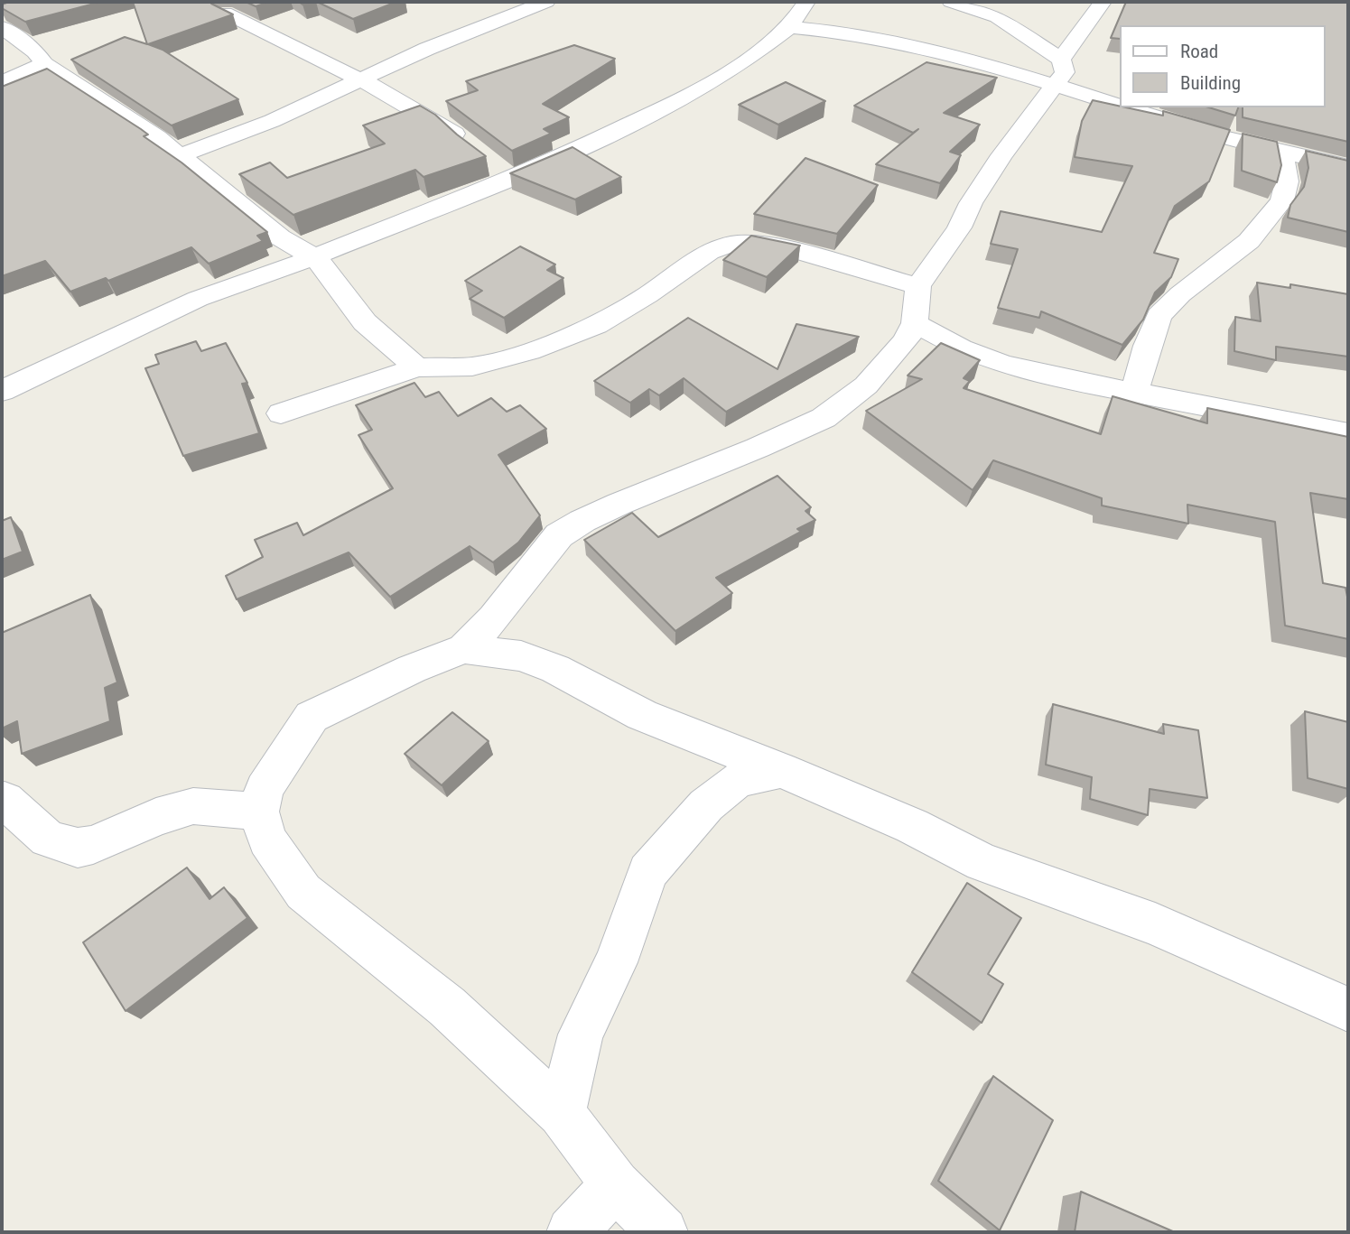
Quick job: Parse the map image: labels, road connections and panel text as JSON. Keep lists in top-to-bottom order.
{
  "legend": ["Road", "Building"]
}
